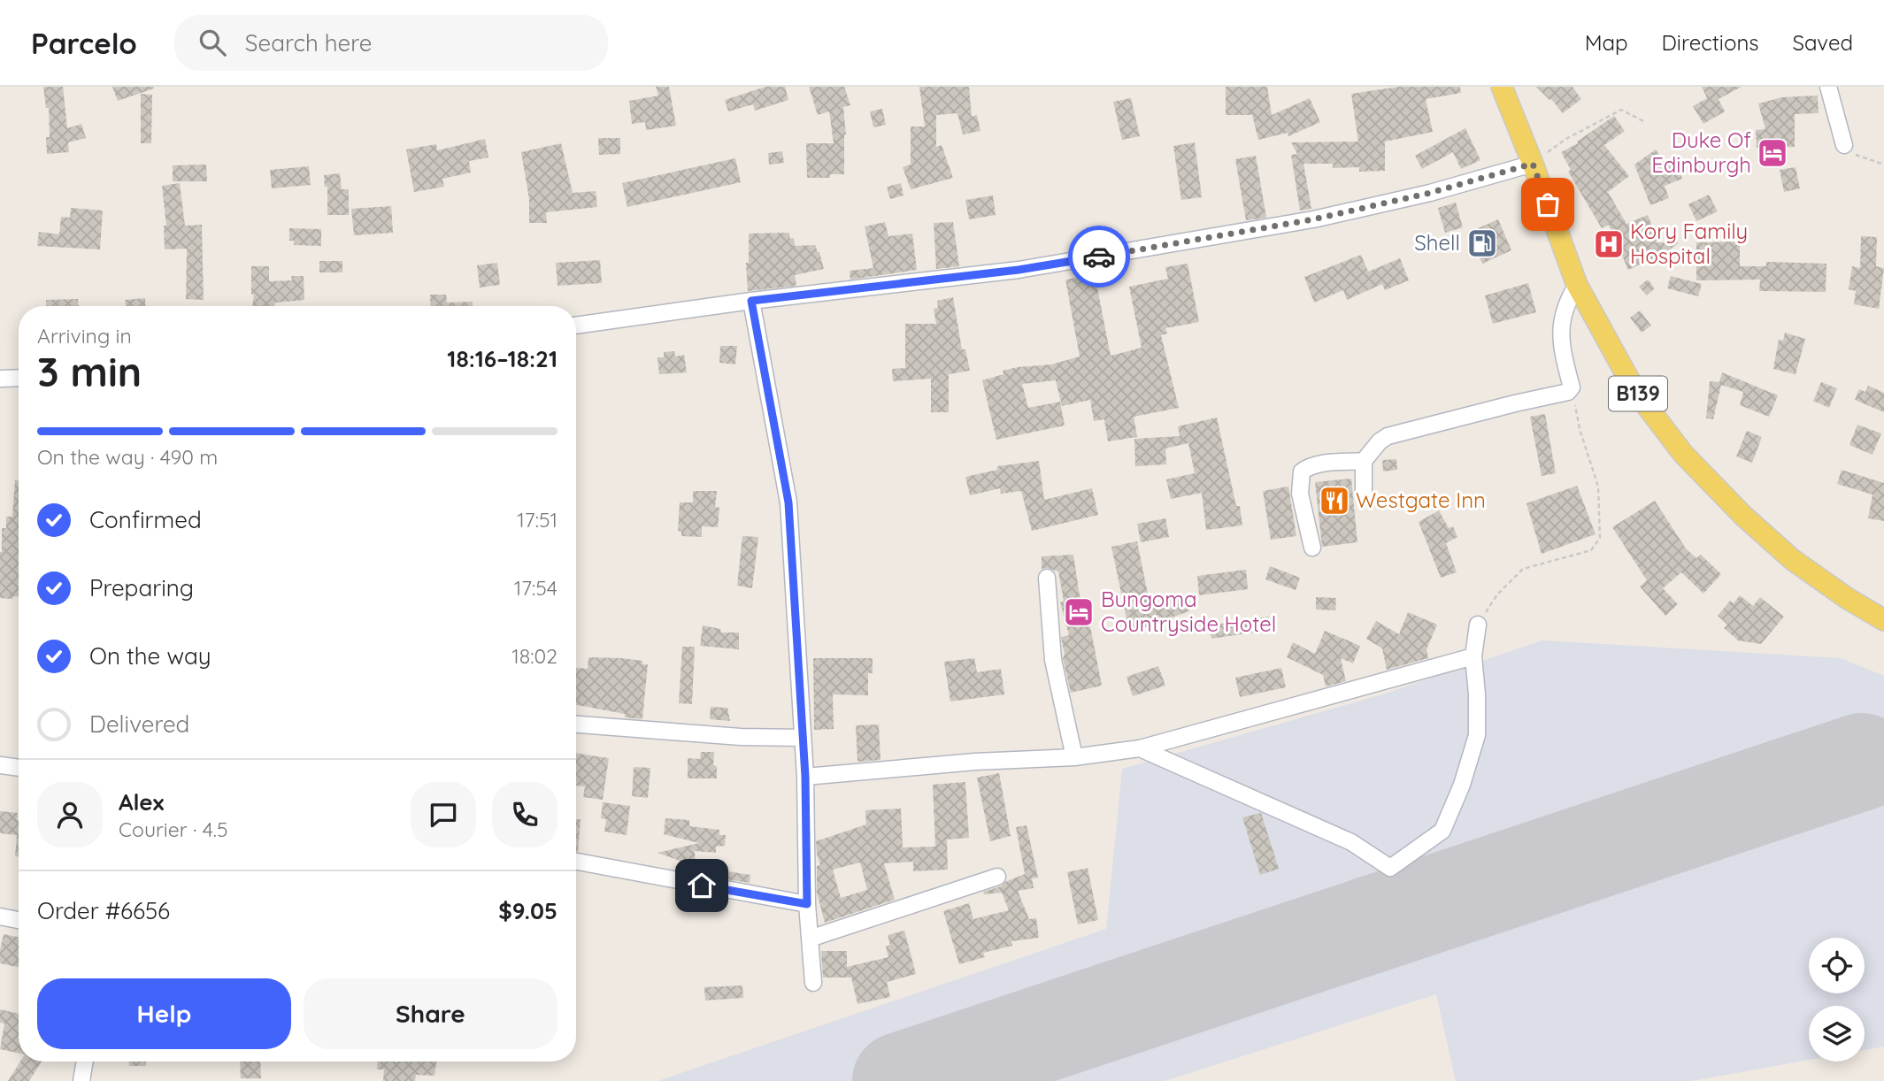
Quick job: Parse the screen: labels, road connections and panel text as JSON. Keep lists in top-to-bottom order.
{
  "streets": {
    "main road": ["B139"]
  },
  "places": {
    "hotel": ["Duke Of Edinburgh", "Bungoma Countryside Hotel"],
    "fuel station": ["Shell"],
    "hospital": ["Kory Family Hospital"],
    "restaurant": ["Westgate Inn"]
  },
  "page": {
    "header": "Parcelo",
    "search": "Search here",
    "nav": ["Map", "Directions", "Saved"],
    "heading": ["3 min", "Arriving in", "18:16–18:21"],
    "panel": [
      "Alex",
      "Courier · 4.5",
      "Order #6656",
      "$9.05"
    ],
    "bar": "On the way · 490 m",
    "list": [
      ["Confirmed", "17:51"],
      ["Preparing", "17:54"],
      ["On the way", "18:02"],
      "Delivered"
    ],
    "buttons": ["Help", "Share"]
  }
}
